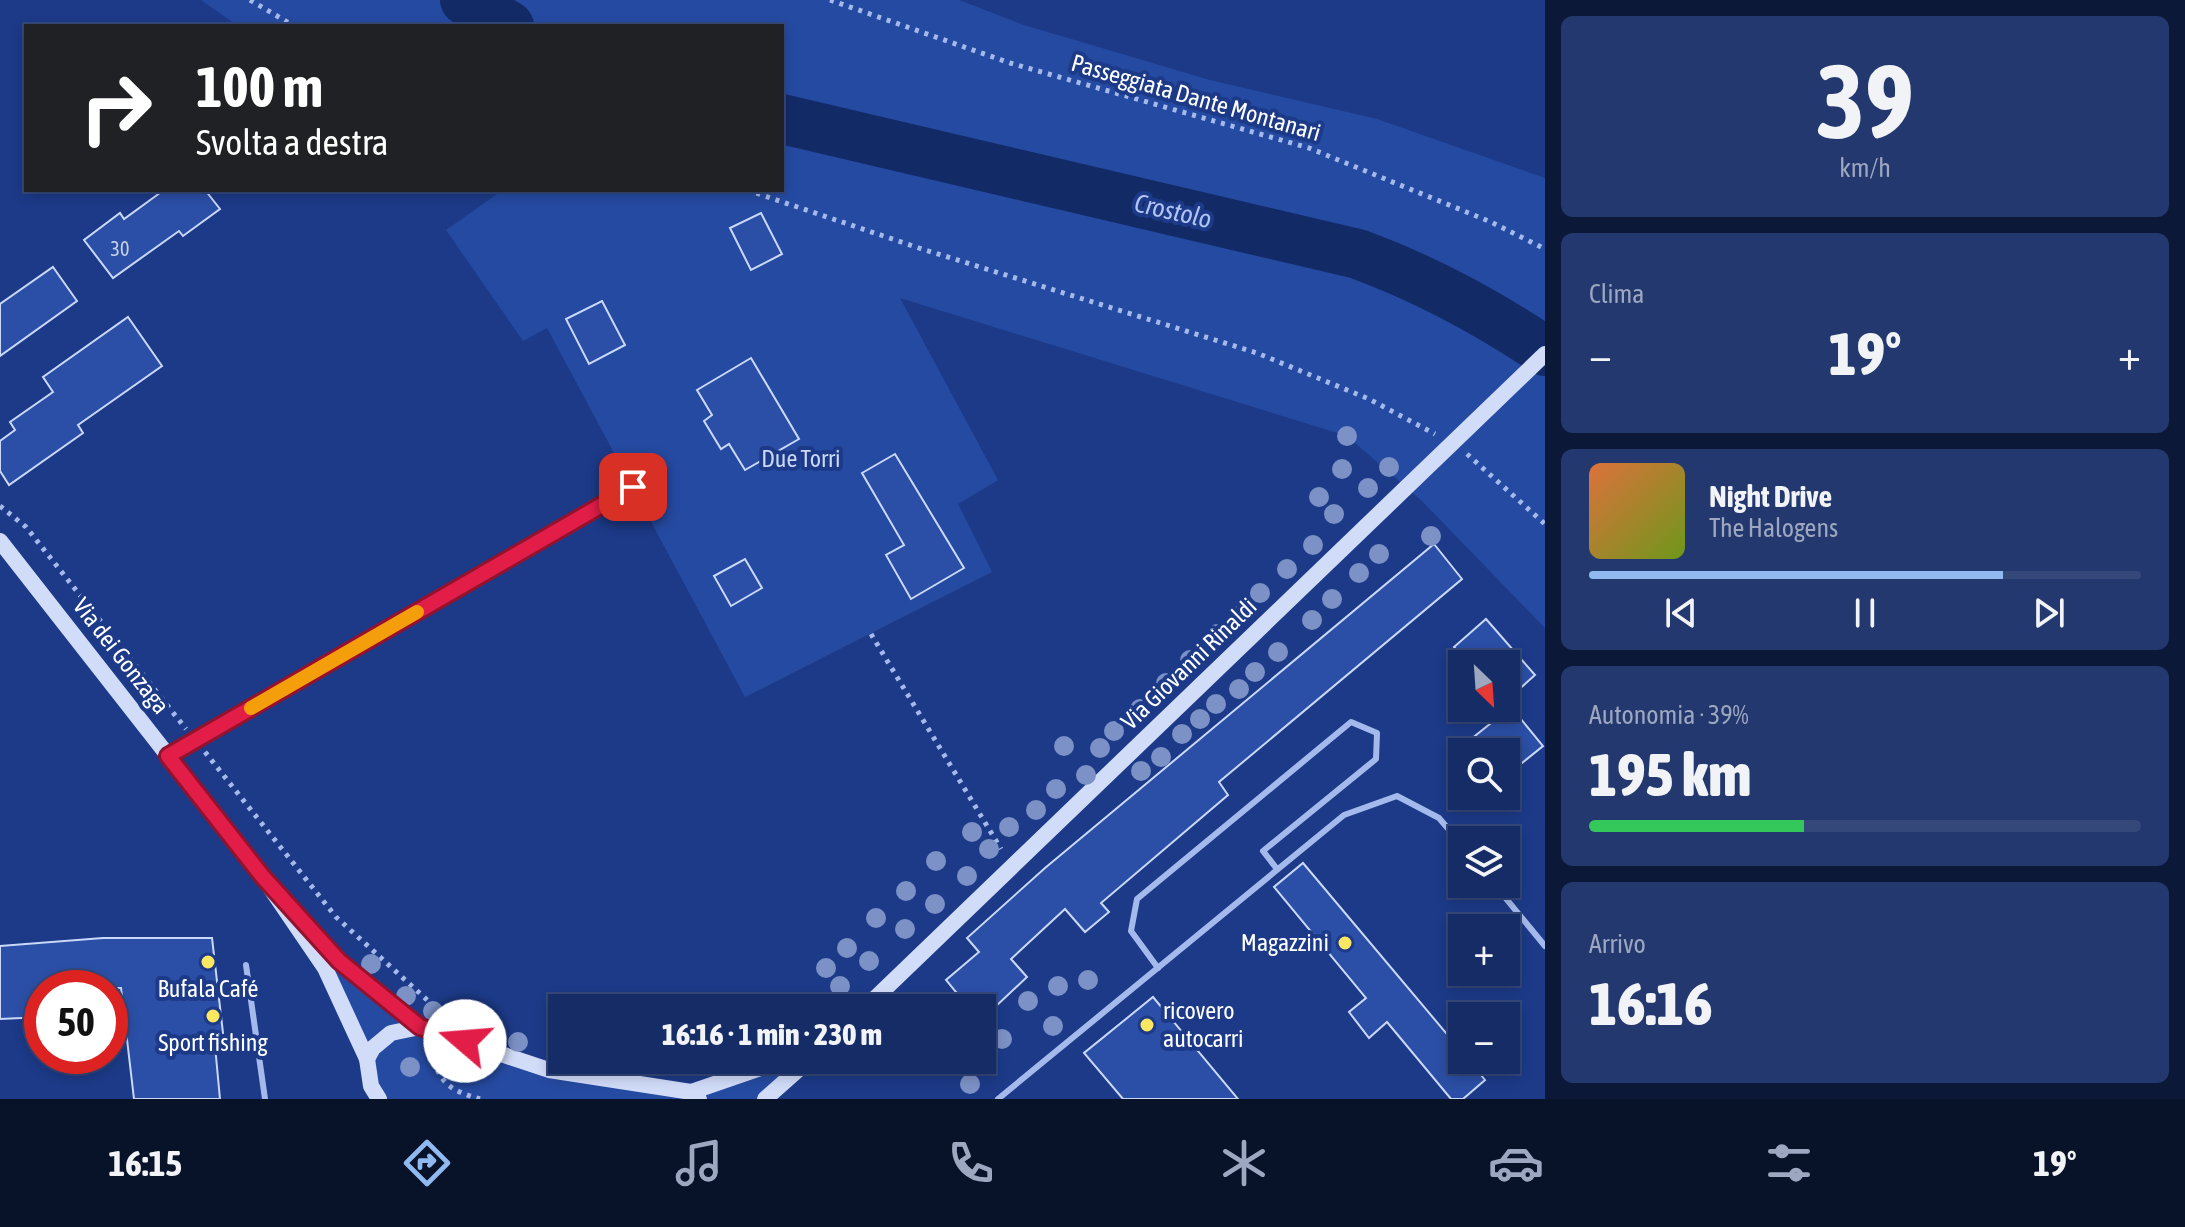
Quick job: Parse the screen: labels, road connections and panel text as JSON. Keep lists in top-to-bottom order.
{
  "streets": {
    "main road": ["Via dei Gonzaga", "Via Giovanni Rinaldi"],
    "path": ["Passeggiata Dante Montanari"]
  },
  "water": ["Crostolo"],
  "parks": ["Due Torri"],
  "places": [
    "Magazzini",
    "Bufala Café",
    "Sport fishing",
    "ricovero autocarri"
  ],
  "house_numbers": ["30"],
  "north": "bottom right",
  "page": {
    "tile": [
      ["39", "km/h"],
      "Clima",
      ["Autonomia · 39%", "195 km"],
      ["Arrivo", "16:16"]
    ],
    "turn": ["100 m", "Svolta a destra"],
    "heat": ["−", "19°", "+"],
    "song": ["Night Drive", "The Halogens"],
    "map_buttons": ["+", "−"],
    "limit": "50",
    "trip": "16:16 · 1 min · 230 m",
    "tabs": ["16:15", "19°"]
  }
}
